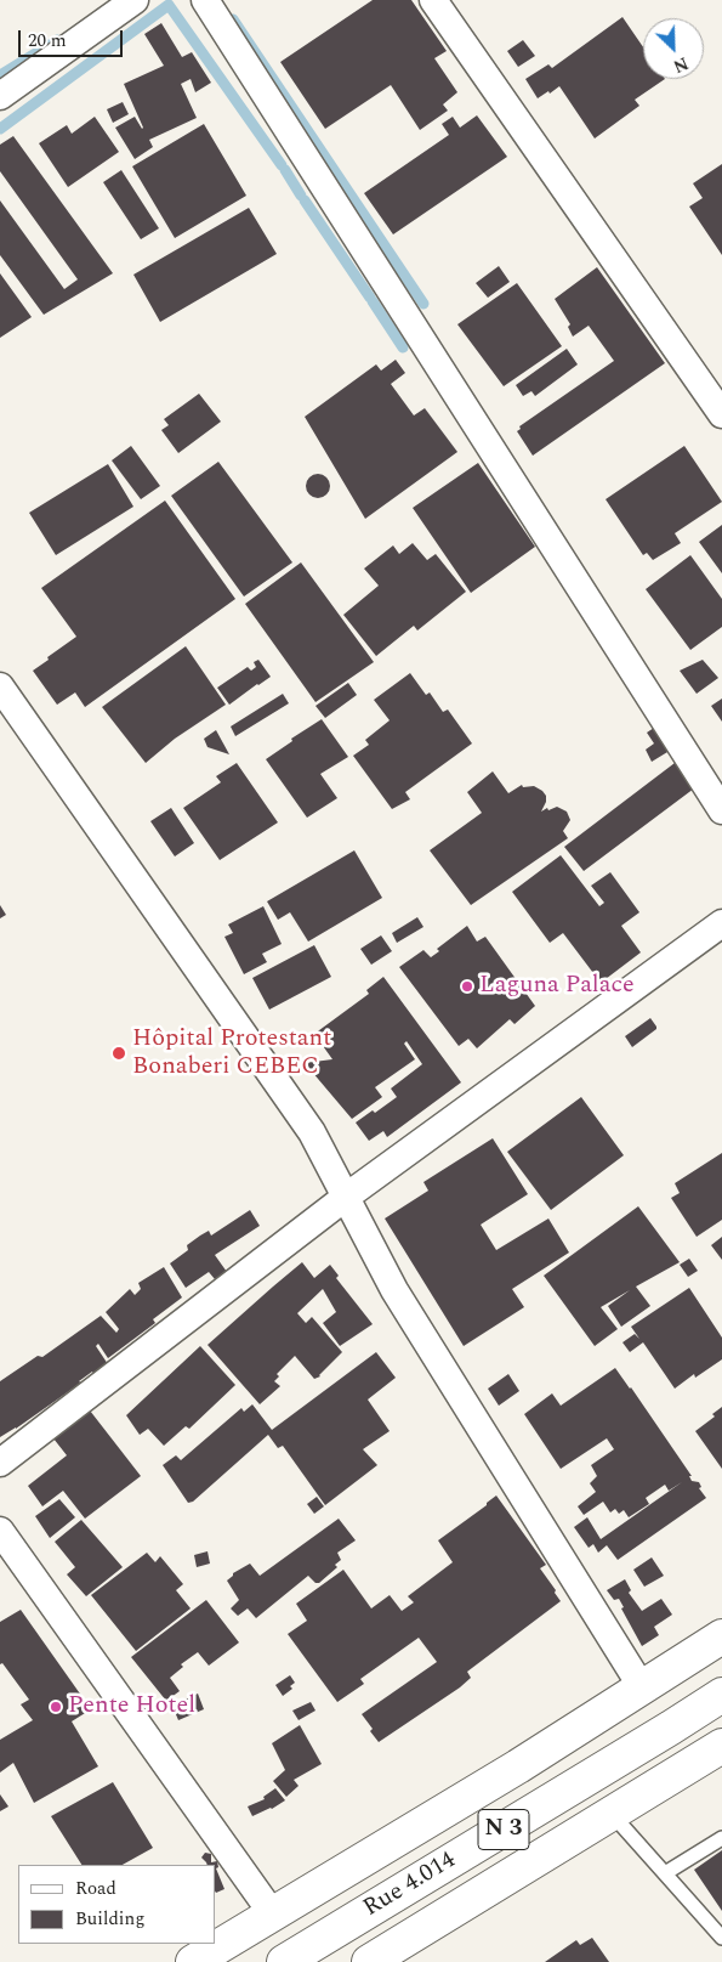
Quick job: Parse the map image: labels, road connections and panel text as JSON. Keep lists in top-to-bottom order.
{
  "streets": {
    "main road": ["N 3", "Rue 4.014"]
  },
  "places": ["Laguna Palace", "Hôpital Protestant Bonaberi CEBEC", "Pente Hotel"],
  "legend": ["Road", "Building"],
  "scale_bar": "20 m",
  "north": "bottom right"
}
